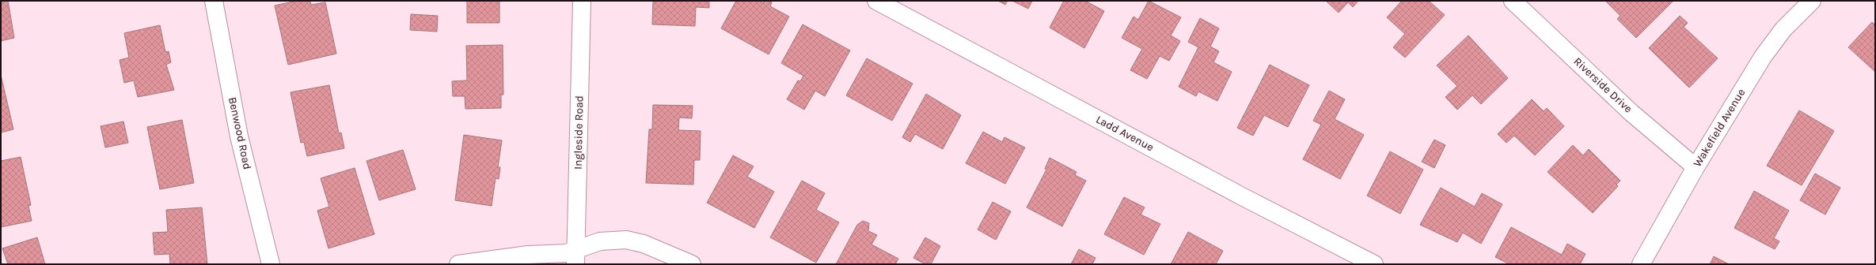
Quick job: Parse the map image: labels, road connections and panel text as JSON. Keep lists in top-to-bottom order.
{
  "streets": {
    "street": [
      "Riverside Drive",
      "Wakefield Avenue",
      "Ingleside Road",
      "Benwood Road",
      "Ladd Avenue"
    ]
  },
  "crossings": [
    ["Riverside Drive", "Wakefield Avenue"]
  ]
}
